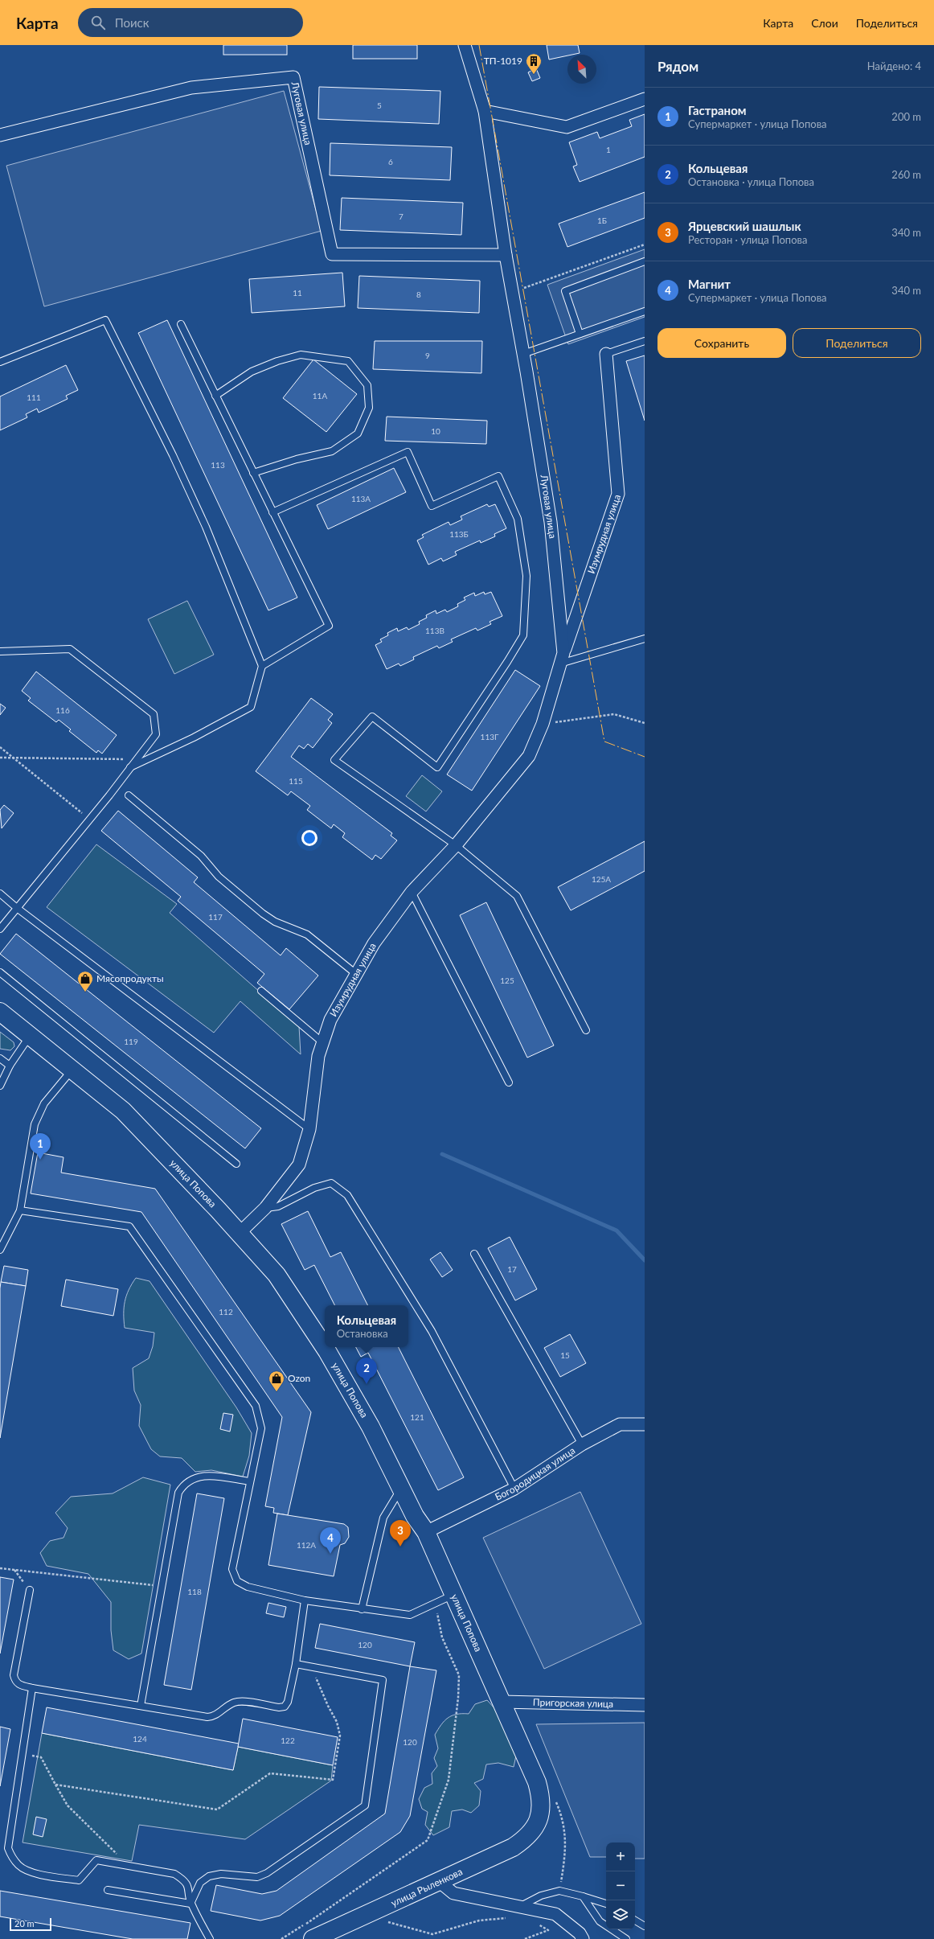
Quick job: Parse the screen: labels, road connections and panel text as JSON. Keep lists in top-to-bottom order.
{
  "streets": {
    "street": [
      "Луговая улица",
      "Изумрудная улица",
      "улица Попова",
      "Богородицкая улица",
      "Пригорская улица",
      "улица Рыленкова"
    ]
  },
  "crossings": [
    ["Луговая улица", "Изумрудная улица"],
    ["Изумрудная улица", "улица Попова"],
    ["улица Попова", "Богородицкая улица"],
    ["улица Попова", "Пригорская улица"],
    ["улица Попова", "улица Рыленкова"]
  ],
  "places": {
    "building": ["ТП-1019"],
    "shop": ["Мясопродукты", "Ozon"]
  },
  "house_numbers": [
    "5",
    "1",
    "6",
    "7",
    "1Б",
    "11",
    "8",
    "9",
    "11А",
    "111",
    "10",
    "113",
    "113А",
    "113Б",
    "113В",
    "116",
    "113Г",
    "115",
    "125А",
    "117",
    "125",
    "119",
    "17",
    "112",
    "15",
    "121",
    "112А",
    "118",
    "120",
    "124",
    "122",
    "120"
  ],
  "scale_bar": "20 m",
  "north": "top left",
  "page": {
    "header": "Карта",
    "search": "Поиск",
    "nav": ["Карта", "Слои", "Поделиться"],
    "heading": ["Рядом", "Найдено: 4"],
    "list": [
      {
        "mark": "1",
        "name": "Гастраном",
        "note": "Супермаркет · улица Попова",
        "value": "200 m"
      },
      {
        "mark": "2",
        "name": "Кольцевая",
        "note": "Остановка · улица Попова",
        "value": "260 m"
      },
      {
        "mark": "3",
        "name": "Ярцевский шашлык",
        "note": "Ресторан · улица Попова",
        "value": "340 m"
      },
      {
        "mark": "4",
        "name": "Магнит",
        "note": "Супермаркет · улица Попова",
        "value": "340 m"
      }
    ],
    "buttons": ["Сохранить", "Поделиться"],
    "pins": [
      "1",
      "2",
      "3",
      "4"
    ],
    "popup": ["Кольцевая", "Остановка"],
    "map_buttons": ["+", "−"],
    "scale": "20 m"
  }
}
